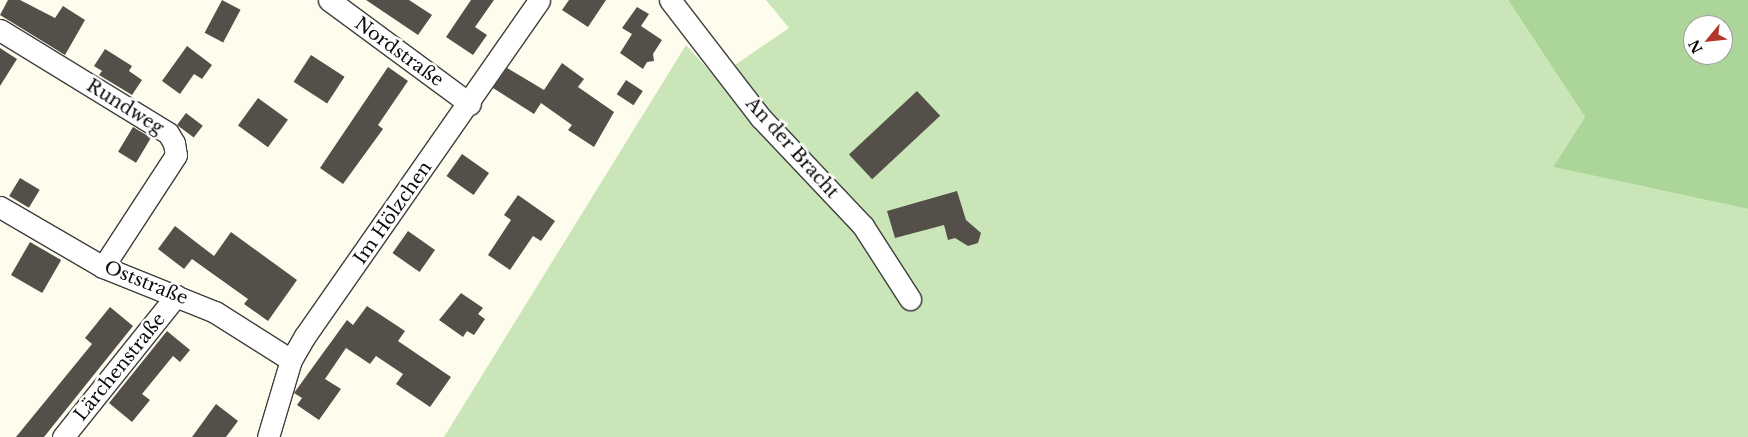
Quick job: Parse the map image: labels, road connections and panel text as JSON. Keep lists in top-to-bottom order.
{
  "streets": {
    "street": [
      "Nordstraße",
      "Rundweg",
      "An der Bracht",
      "Im Hölzchen",
      "Oststraße",
      "Lärchenstraße"
    ]
  },
  "crossings": [
    ["Nordstraße", "Im Hölzchen"],
    ["Rundweg", "Oststraße"],
    ["Im Hölzchen", "Oststraße"],
    ["Oststraße", "Lärchenstraße"]
  ],
  "north": "bottom left"
}
